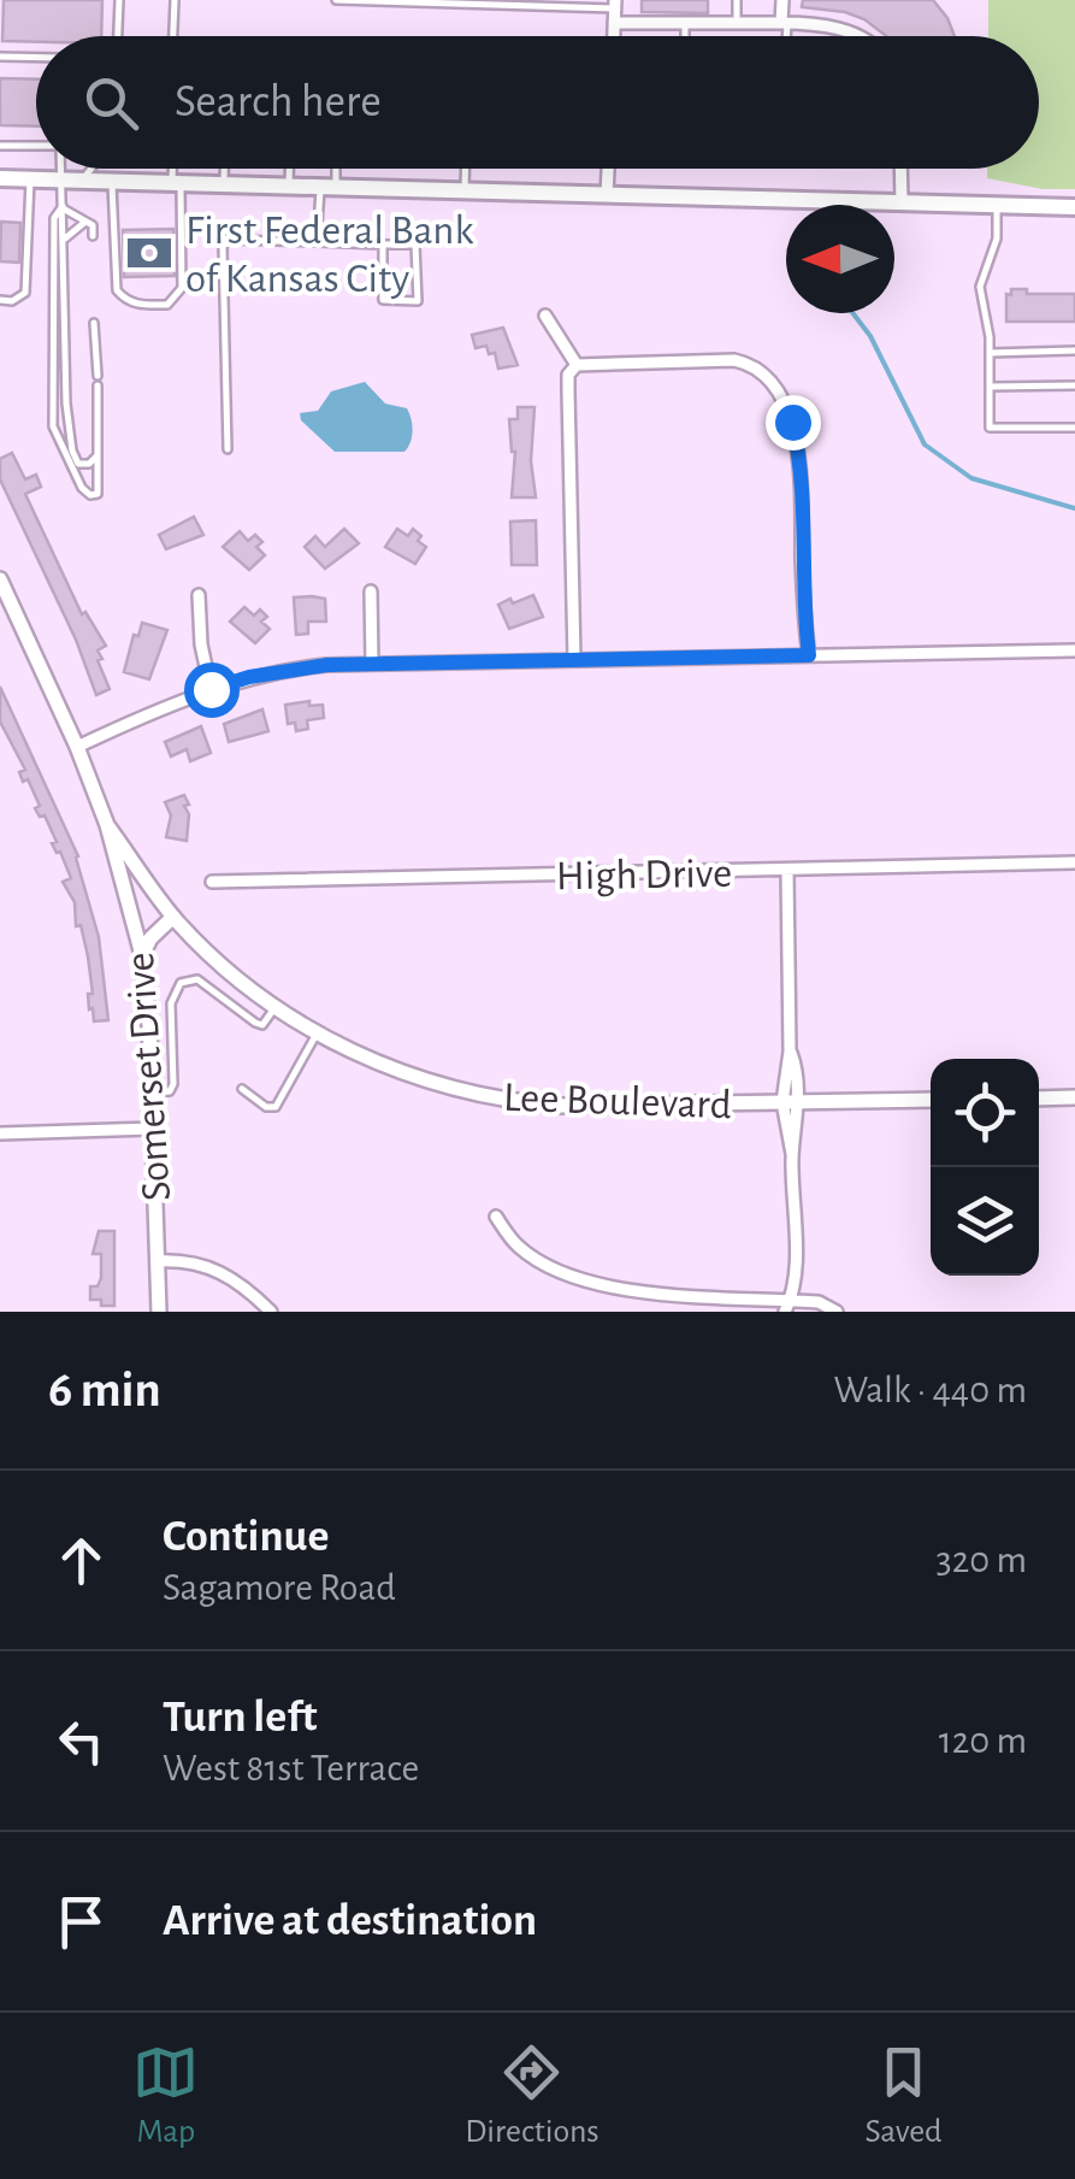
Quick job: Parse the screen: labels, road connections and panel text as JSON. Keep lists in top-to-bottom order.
{
  "streets": {
    "street": ["High Drive", "Somerset Drive", "Lee Boulevard"]
  },
  "crossings": [
    ["Somerset Drive", "Lee Boulevard"]
  ],
  "places": {
    "bank": ["First Federal Bank of Kansas City"]
  },
  "north": "left",
  "page": {
    "search": "Search here",
    "heading": ["6 min", "Walk · 440 m"],
    "list": [
      ["Continue", "Sagamore Road", "320 m"],
      ["Turn left", "West 81st Terrace", "120 m"],
      "Arrive at destination"
    ],
    "nav": ["Map", "Directions", "Saved"]
  }
}
